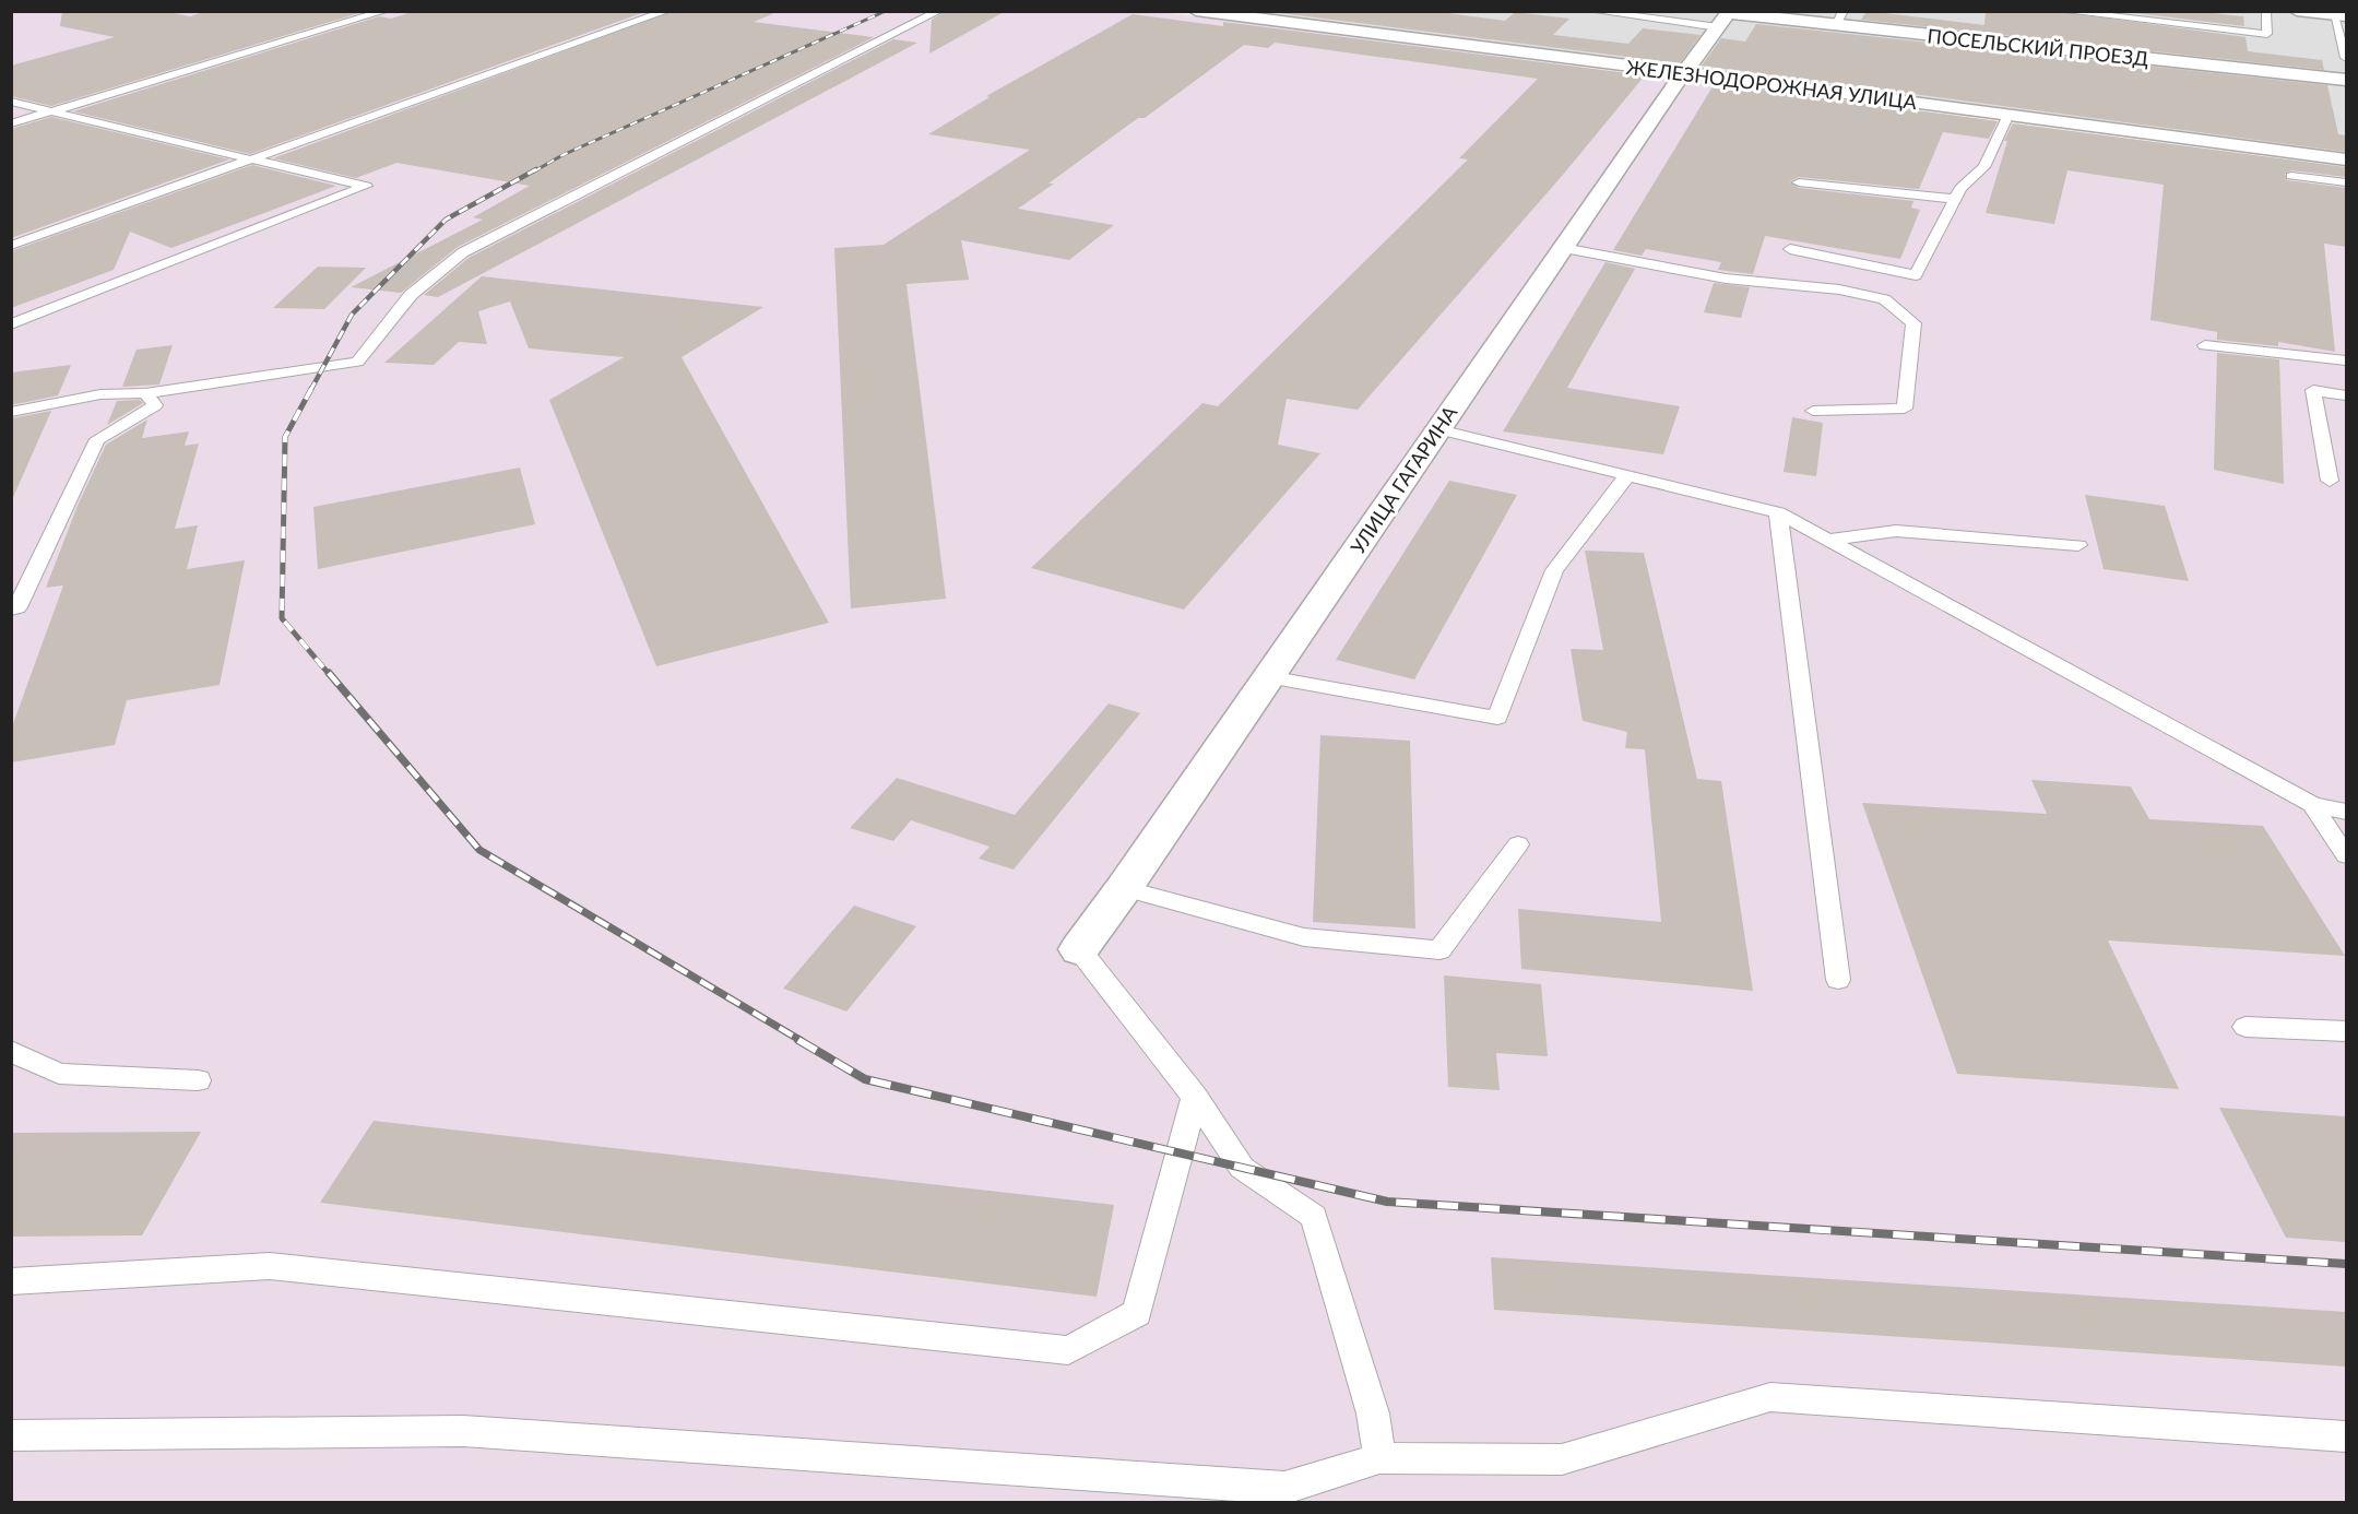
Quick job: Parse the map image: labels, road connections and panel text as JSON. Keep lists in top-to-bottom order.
{
  "streets": {
    "street": ["ПОСЕЛЬСКИЙ ПРОЕЗД", "ЖЕЛЕЗНОДОРОЖНАЯ УЛИЦА", "УЛИЦА ГАГАРИНА"]
  },
  "crossings": [
    ["ПОСЕЛЬСКИЙ ПРОЕЗД", "УЛИЦА ГАГАРИНА"],
    ["ЖЕЛЕЗНОДОРОЖНАЯ УЛИЦА", "УЛИЦА ГАГАРИНА"]
  ]
}
